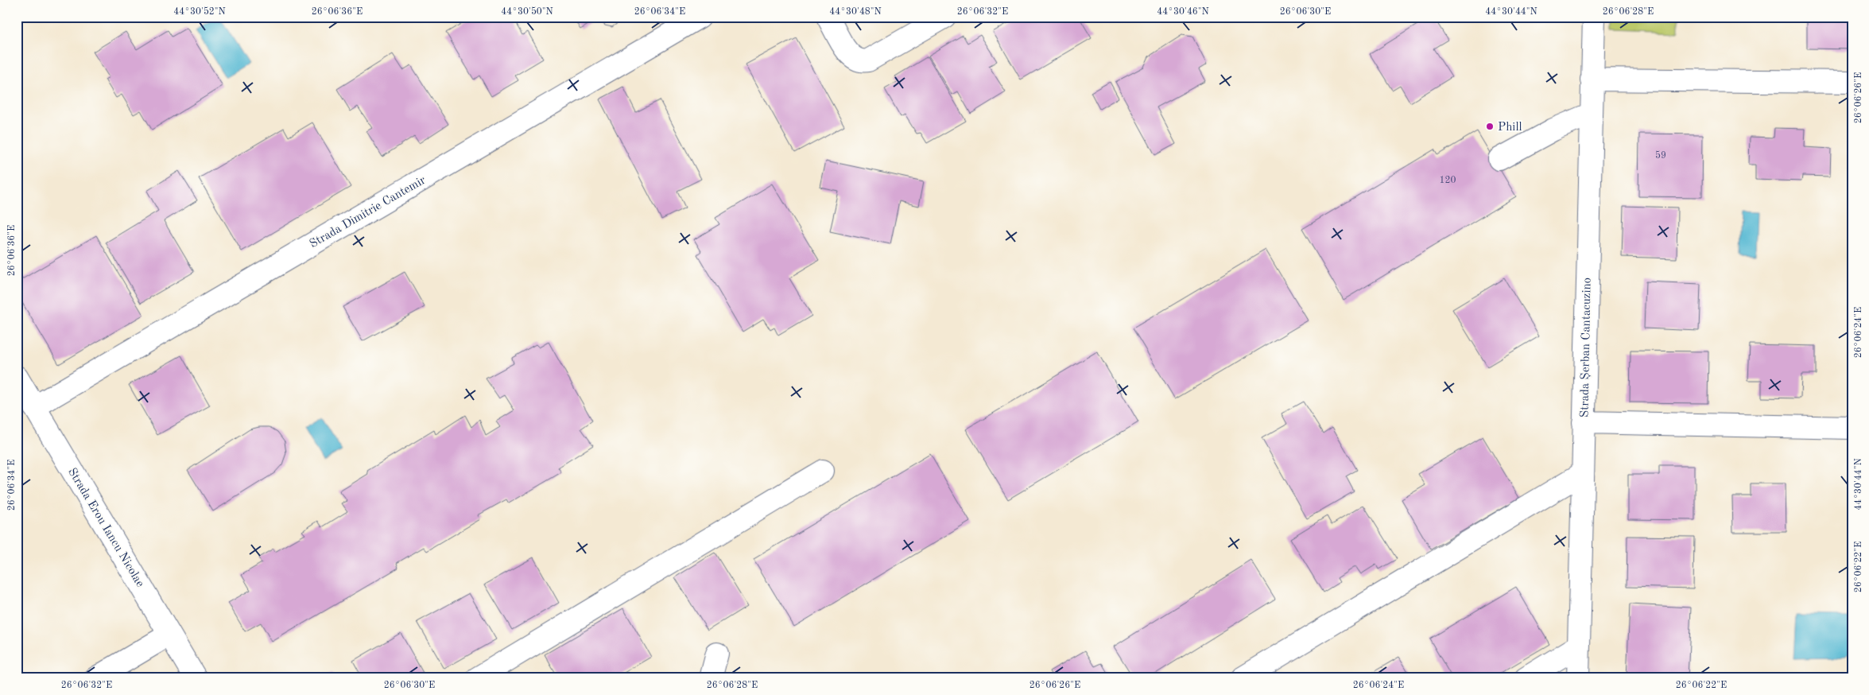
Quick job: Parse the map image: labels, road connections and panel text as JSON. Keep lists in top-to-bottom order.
{
  "streets": {
    "street": ["Strada Dimitrie Cantemir", "Strada Șerban Cantacuzino", "Strada Erou Iancu Nicolae"]
  },
  "crossings": [
    ["Strada Dimitrie Cantemir", "Strada Erou Iancu Nicolae"]
  ],
  "places": ["Phill"],
  "house_numbers": ["59", "120"],
  "coordinates": [
    "44°30'52\"N",
    "26°06'36\"E",
    "44°30'50\"N",
    "26°06'34\"E",
    "44°30'48\"N",
    "26°06'32\"E",
    "44°30'46\"N",
    "26°06'30\"E",
    "44°30'44\"N",
    "26°06'28\"E",
    "26°06'26\"E",
    "26°06'24\"E",
    "26°06'22\"E"
  ]
}
